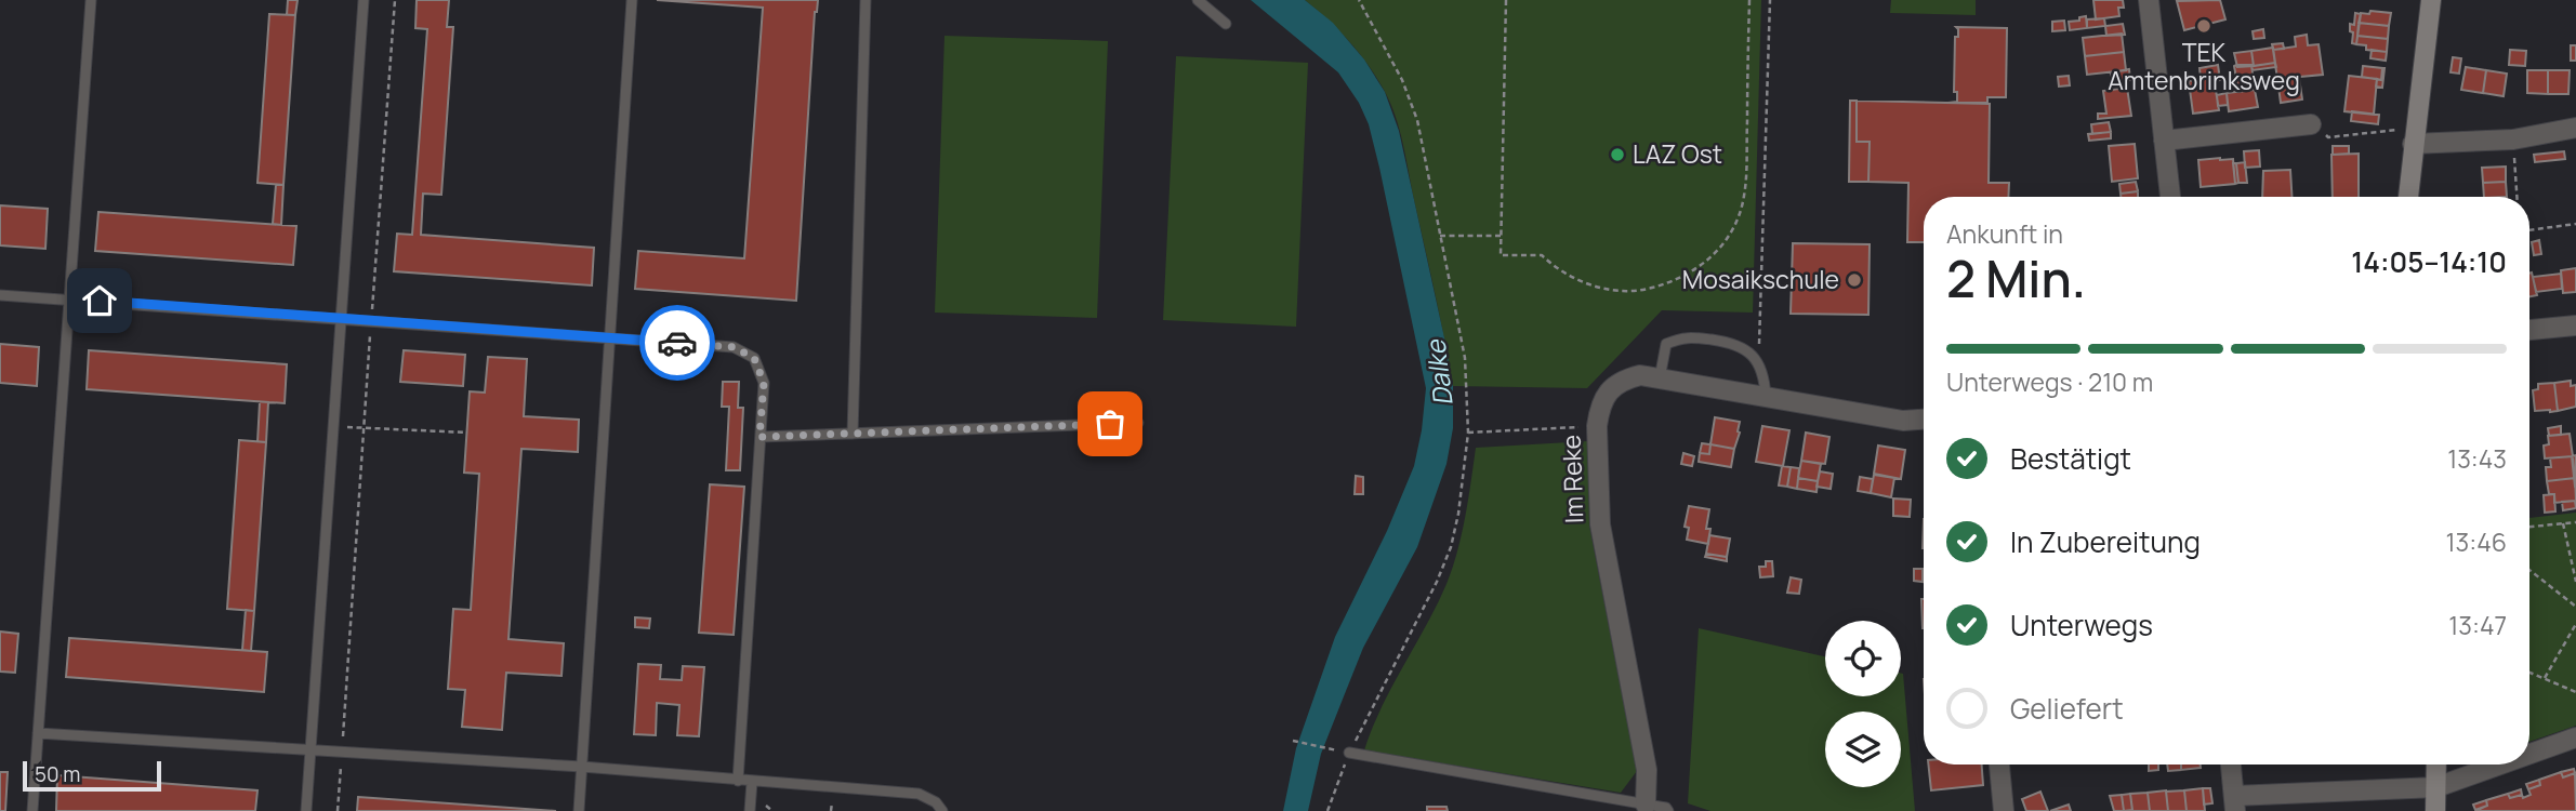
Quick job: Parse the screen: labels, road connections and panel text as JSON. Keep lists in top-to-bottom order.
{
  "streets": {
    "street": ["Im Reke"]
  },
  "water": ["Dalke"],
  "places": ["TEK Amtenbrinksweg", "LAZ Ost", "Mosaikschule"],
  "scale_bar": "50 m",
  "page": {
    "heading": ["2 Min.", "Ankunft in", "14:05–14:10"],
    "bar": "Unterwegs · 210 m",
    "list": [
      ["Bestätigt", "13:43"],
      ["In Zubereitung", "13:46"],
      ["Unterwegs", "13:47"],
      "Geliefert"
    ],
    "scale": "50 m"
  }
}
